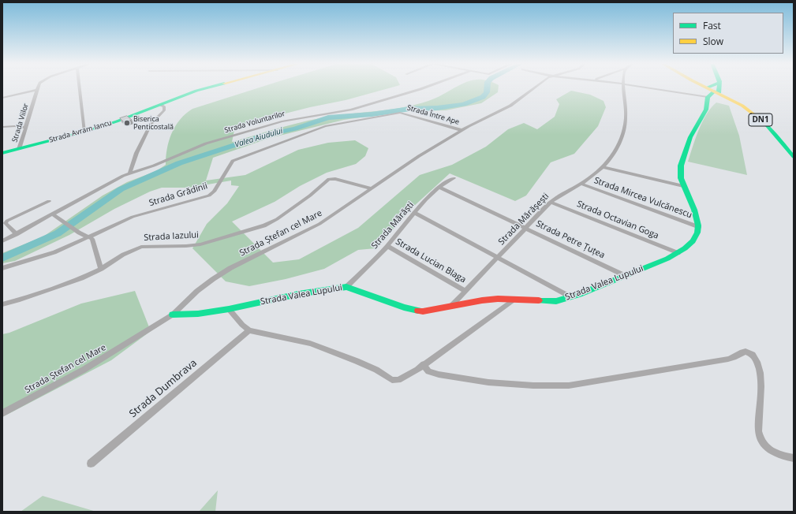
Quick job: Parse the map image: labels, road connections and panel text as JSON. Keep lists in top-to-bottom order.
{
  "streets": {
    "street": [
      "Strada Între Ape",
      "DN1",
      "Strada Voluntarilor",
      "Strada Viilor",
      "Strada Avram Iancu",
      "Strada Grădinii",
      "Strada Mircea Vulcănescu",
      "Strada Mărășești",
      "Strada Octavian Goga",
      "Strada Mărăști",
      "Strada Ștefan cel Mare",
      "Strada Iazului",
      "Strada Petre Țuțea",
      "Strada Lucian Blaga",
      "Strada Valea Lupului",
      "Strada Dumbrava"
    ]
  },
  "crossings": [
    ["Strada Între Ape", "Strada Grădinii"],
    ["Strada Între Ape", "Strada Ștefan cel Mare"],
    ["Strada Viilor", "Strada Avram Iancu"],
    ["Strada Mircea Vulcănescu", "Strada Mărășești"],
    ["Strada Mircea Vulcănescu", "Strada Valea Lupului"],
    ["Strada Mărășești", "Strada Octavian Goga"],
    ["Strada Mărășești", "Strada Petre Țuțea"],
    ["Strada Mărășești", "Strada Lucian Blaga"],
    ["Strada Mărășești", "Strada Valea Lupului"],
    ["Strada Octavian Goga", "Strada Valea Lupului"],
    ["Strada Mărăști", "Strada Petre Țuțea"],
    ["Strada Mărăști", "Strada Lucian Blaga"],
    ["Strada Mărăști", "Strada Valea Lupului"],
    ["Strada Ștefan cel Mare", "Strada Iazului"],
    ["Strada Ștefan cel Mare", "Strada Valea Lupului"],
    ["Strada Petre Țuțea", "Strada Valea Lupului"]
  ],
  "water": ["Valea Aiudului"],
  "places": ["Biserica Penticostală"],
  "legend": ["Fast", "Slow"]
}
